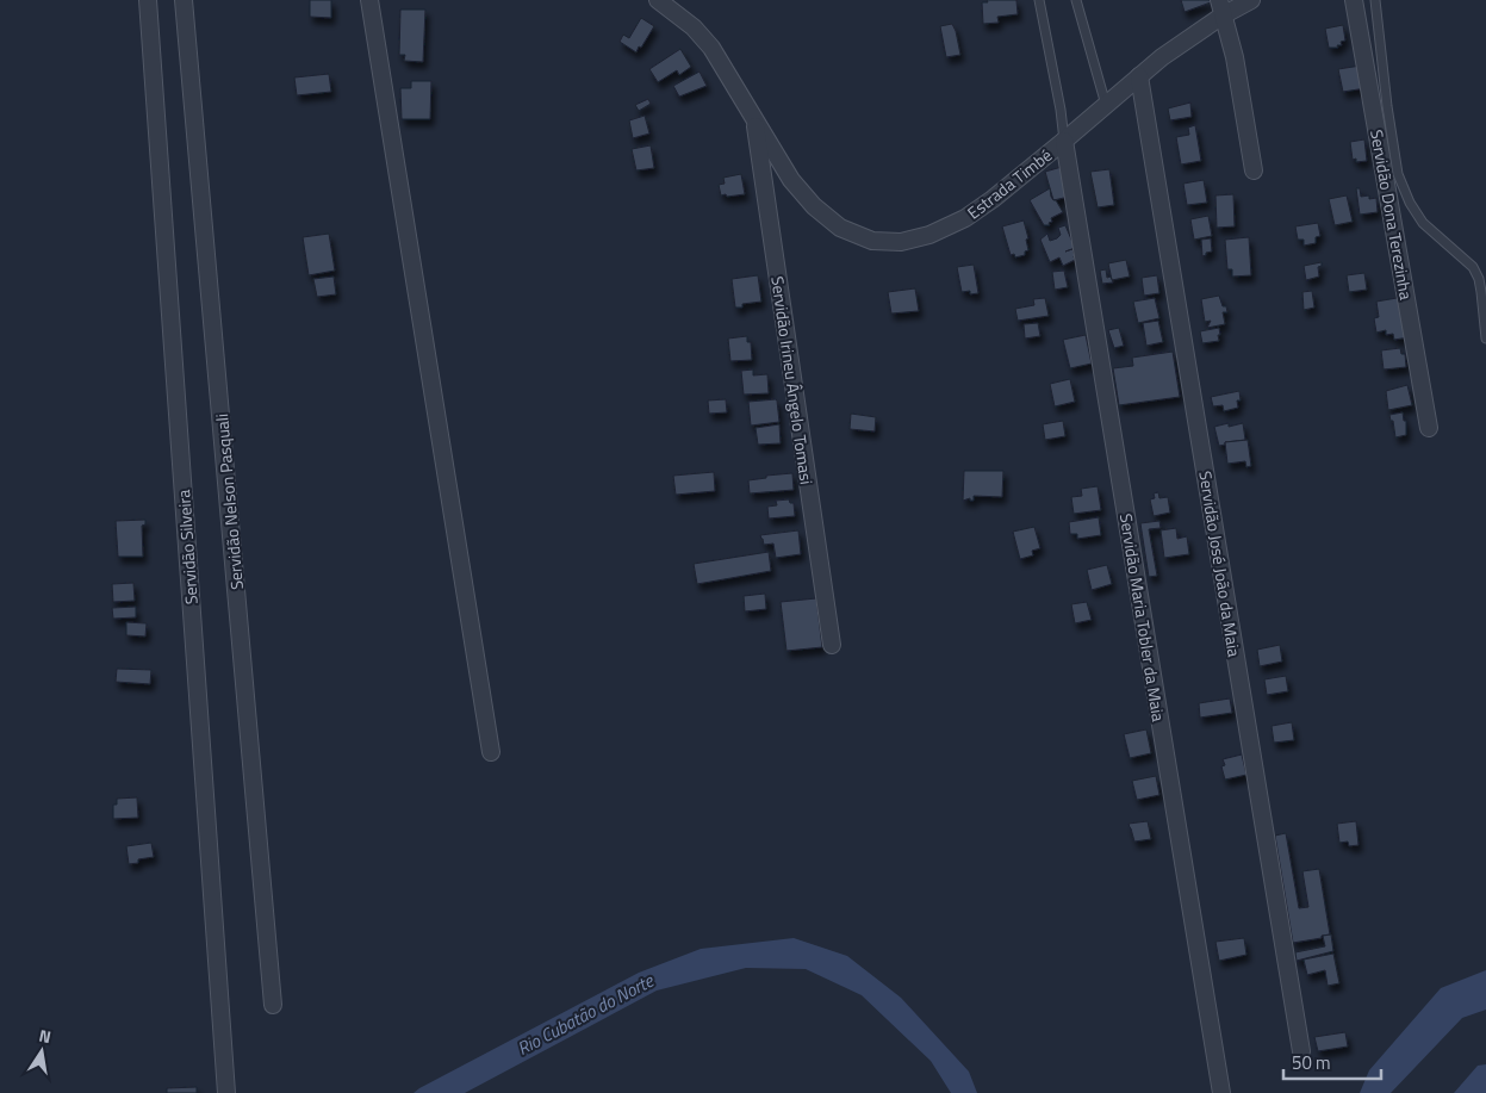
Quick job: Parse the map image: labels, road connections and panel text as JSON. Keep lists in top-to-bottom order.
{
  "streets": {
    "street": [
      "Estrada Timbé",
      "Servidão Dona Terezinha",
      "Servidão Irineu Ângelo Tomasi",
      "Servidão Nelson Pasquali",
      "Servidão Silveira",
      "Servidão José João da Maia",
      "Servidão Maria Tobler da Maia"
    ]
  },
  "crossings": [
    ["Estrada Timbé", "Servidão Irineu Ângelo Tomasi"],
    ["Estrada Timbé", "Servidão José João da Maia"],
    ["Estrada Timbé", "Servidão Maria Tobler da Maia"]
  ],
  "water": ["Rio Cubatão do Norte"],
  "scale_bar": "50 m",
  "north": "top"
}
